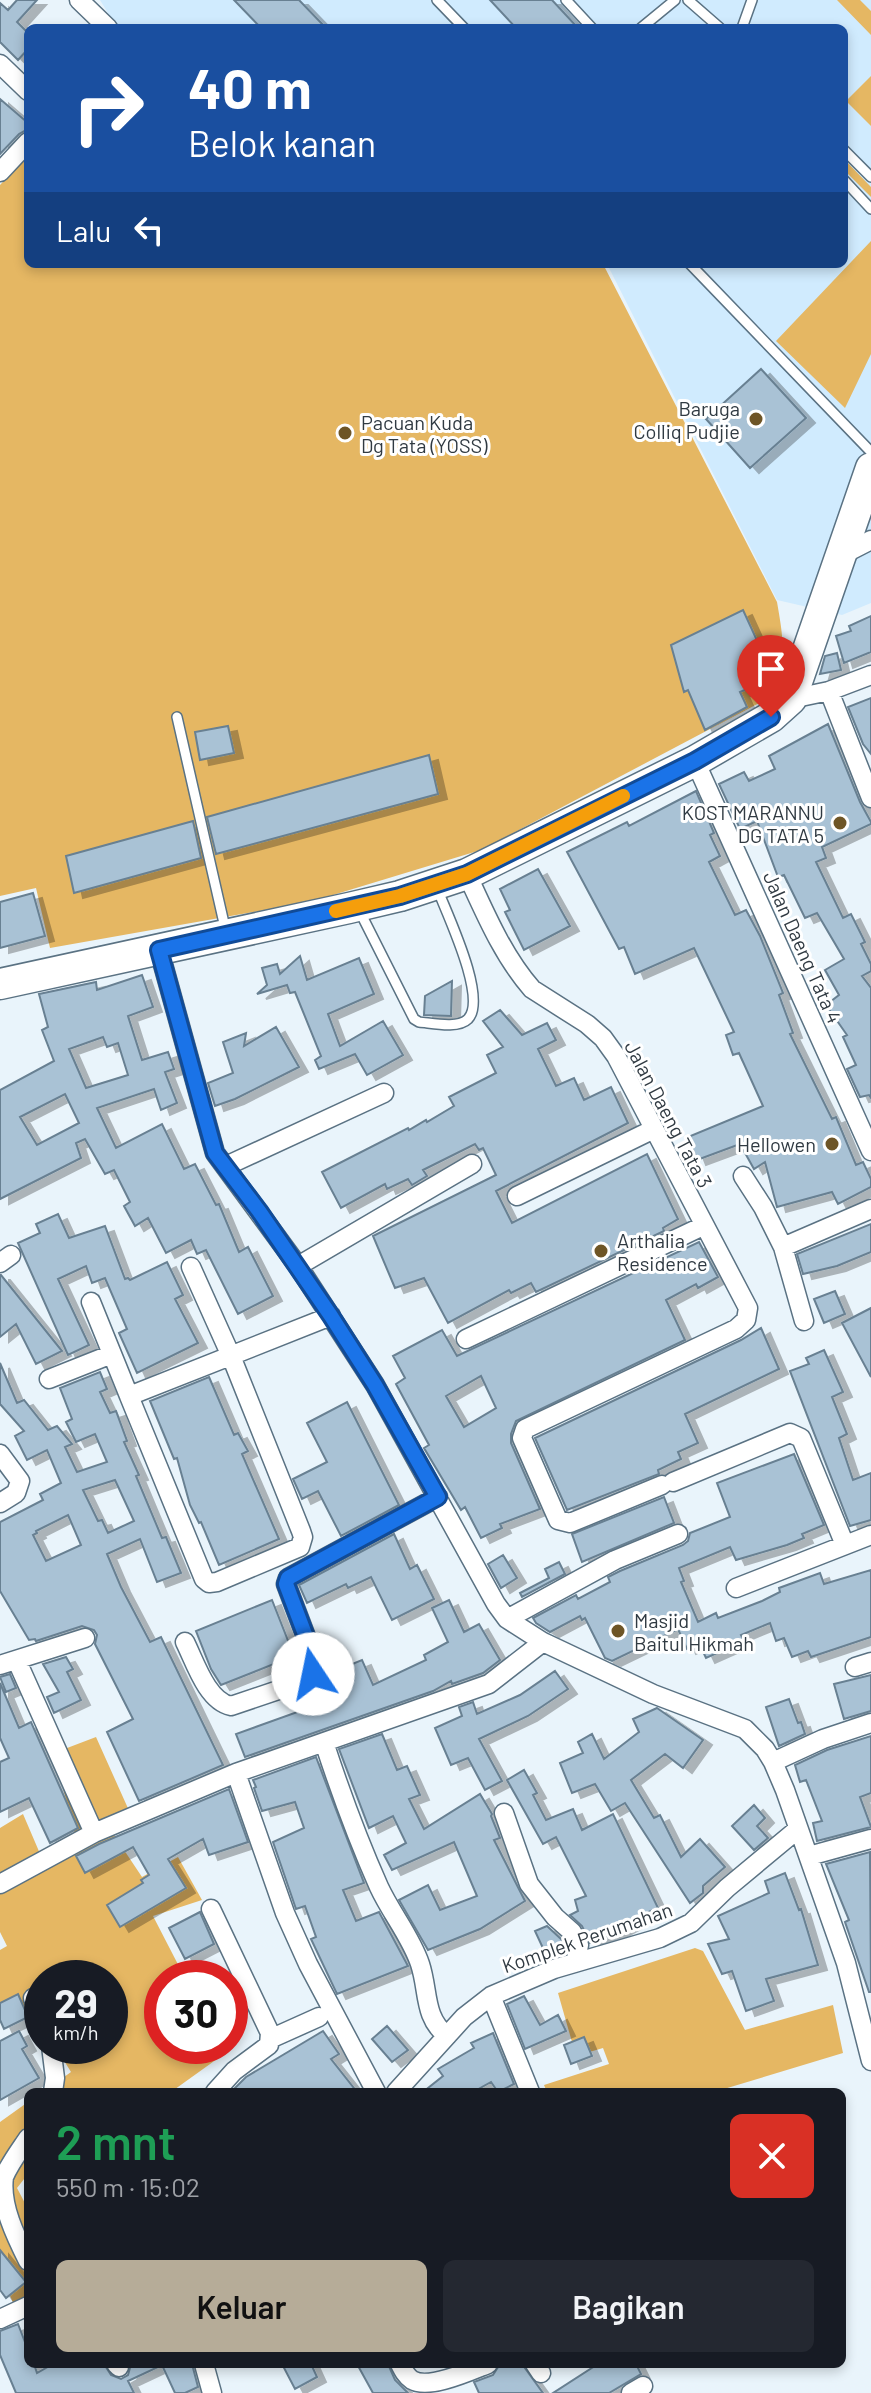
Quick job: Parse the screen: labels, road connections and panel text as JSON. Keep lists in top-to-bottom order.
{
  "streets": {
    "street": ["Jalan Daeng Tata 4", "Jalan Daeng Tata 3", "Komplek Perumahan"]
  },
  "places": [
    "Baruga Colliq Pudjie",
    "Pacuan Kuda Dg Tata (YOSS)",
    "KOST MARANNU DG TATA 5",
    "Hellowen",
    "Arthalia Residence",
    "Masjid Baitul Hikmah"
  ],
  "page": {
    "turn": ["40 m", "Belok kanan"],
    "then": "Lalu",
    "speed": "29 km/h",
    "limit": "30",
    "heading": ["2 mnt", "550 m · 15:02"],
    "buttons": ["Keluar", "Bagikan"]
  }
}
